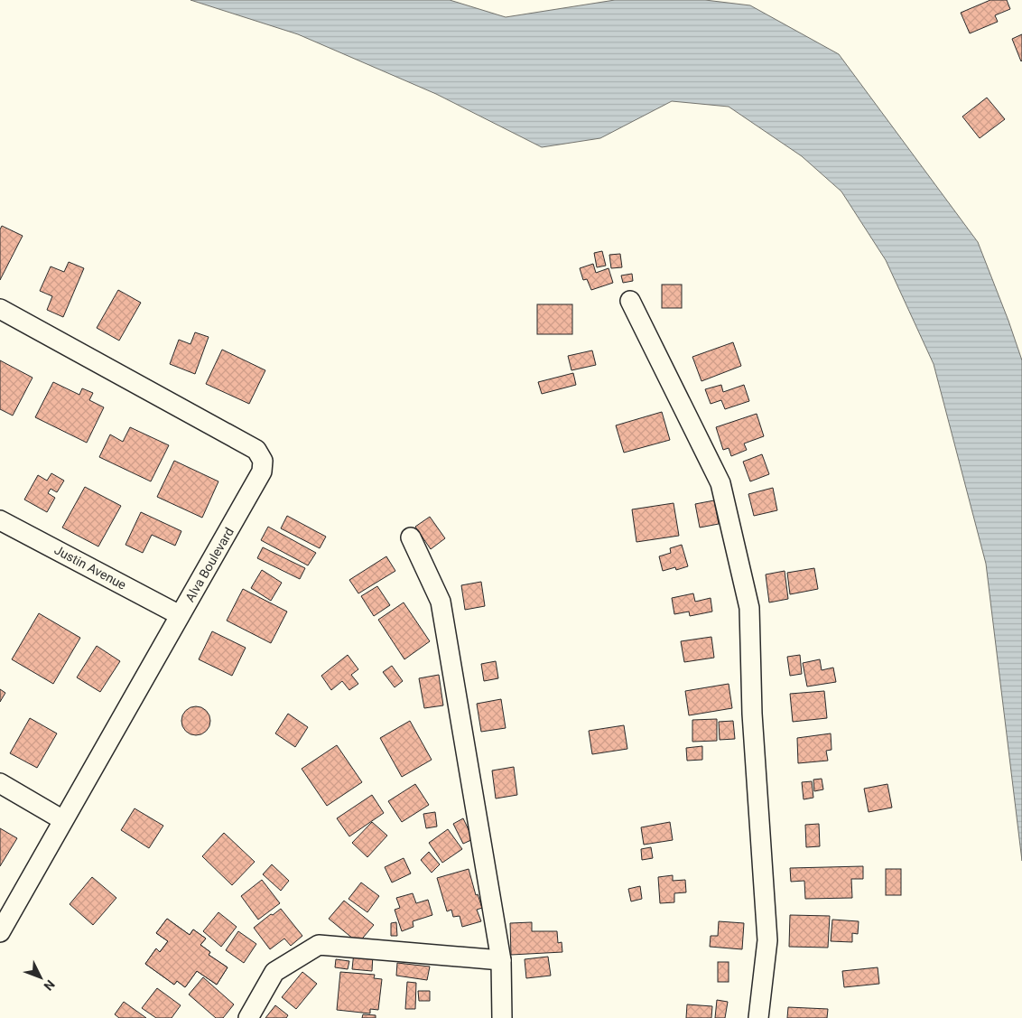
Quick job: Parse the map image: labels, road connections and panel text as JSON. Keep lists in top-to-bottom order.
{
  "streets": {
    "street": ["Alva Boulevard", "Justin Avenue"]
  },
  "crossings": [
    ["Alva Boulevard", "Justin Avenue"]
  ],
  "north": "bottom right"
}
